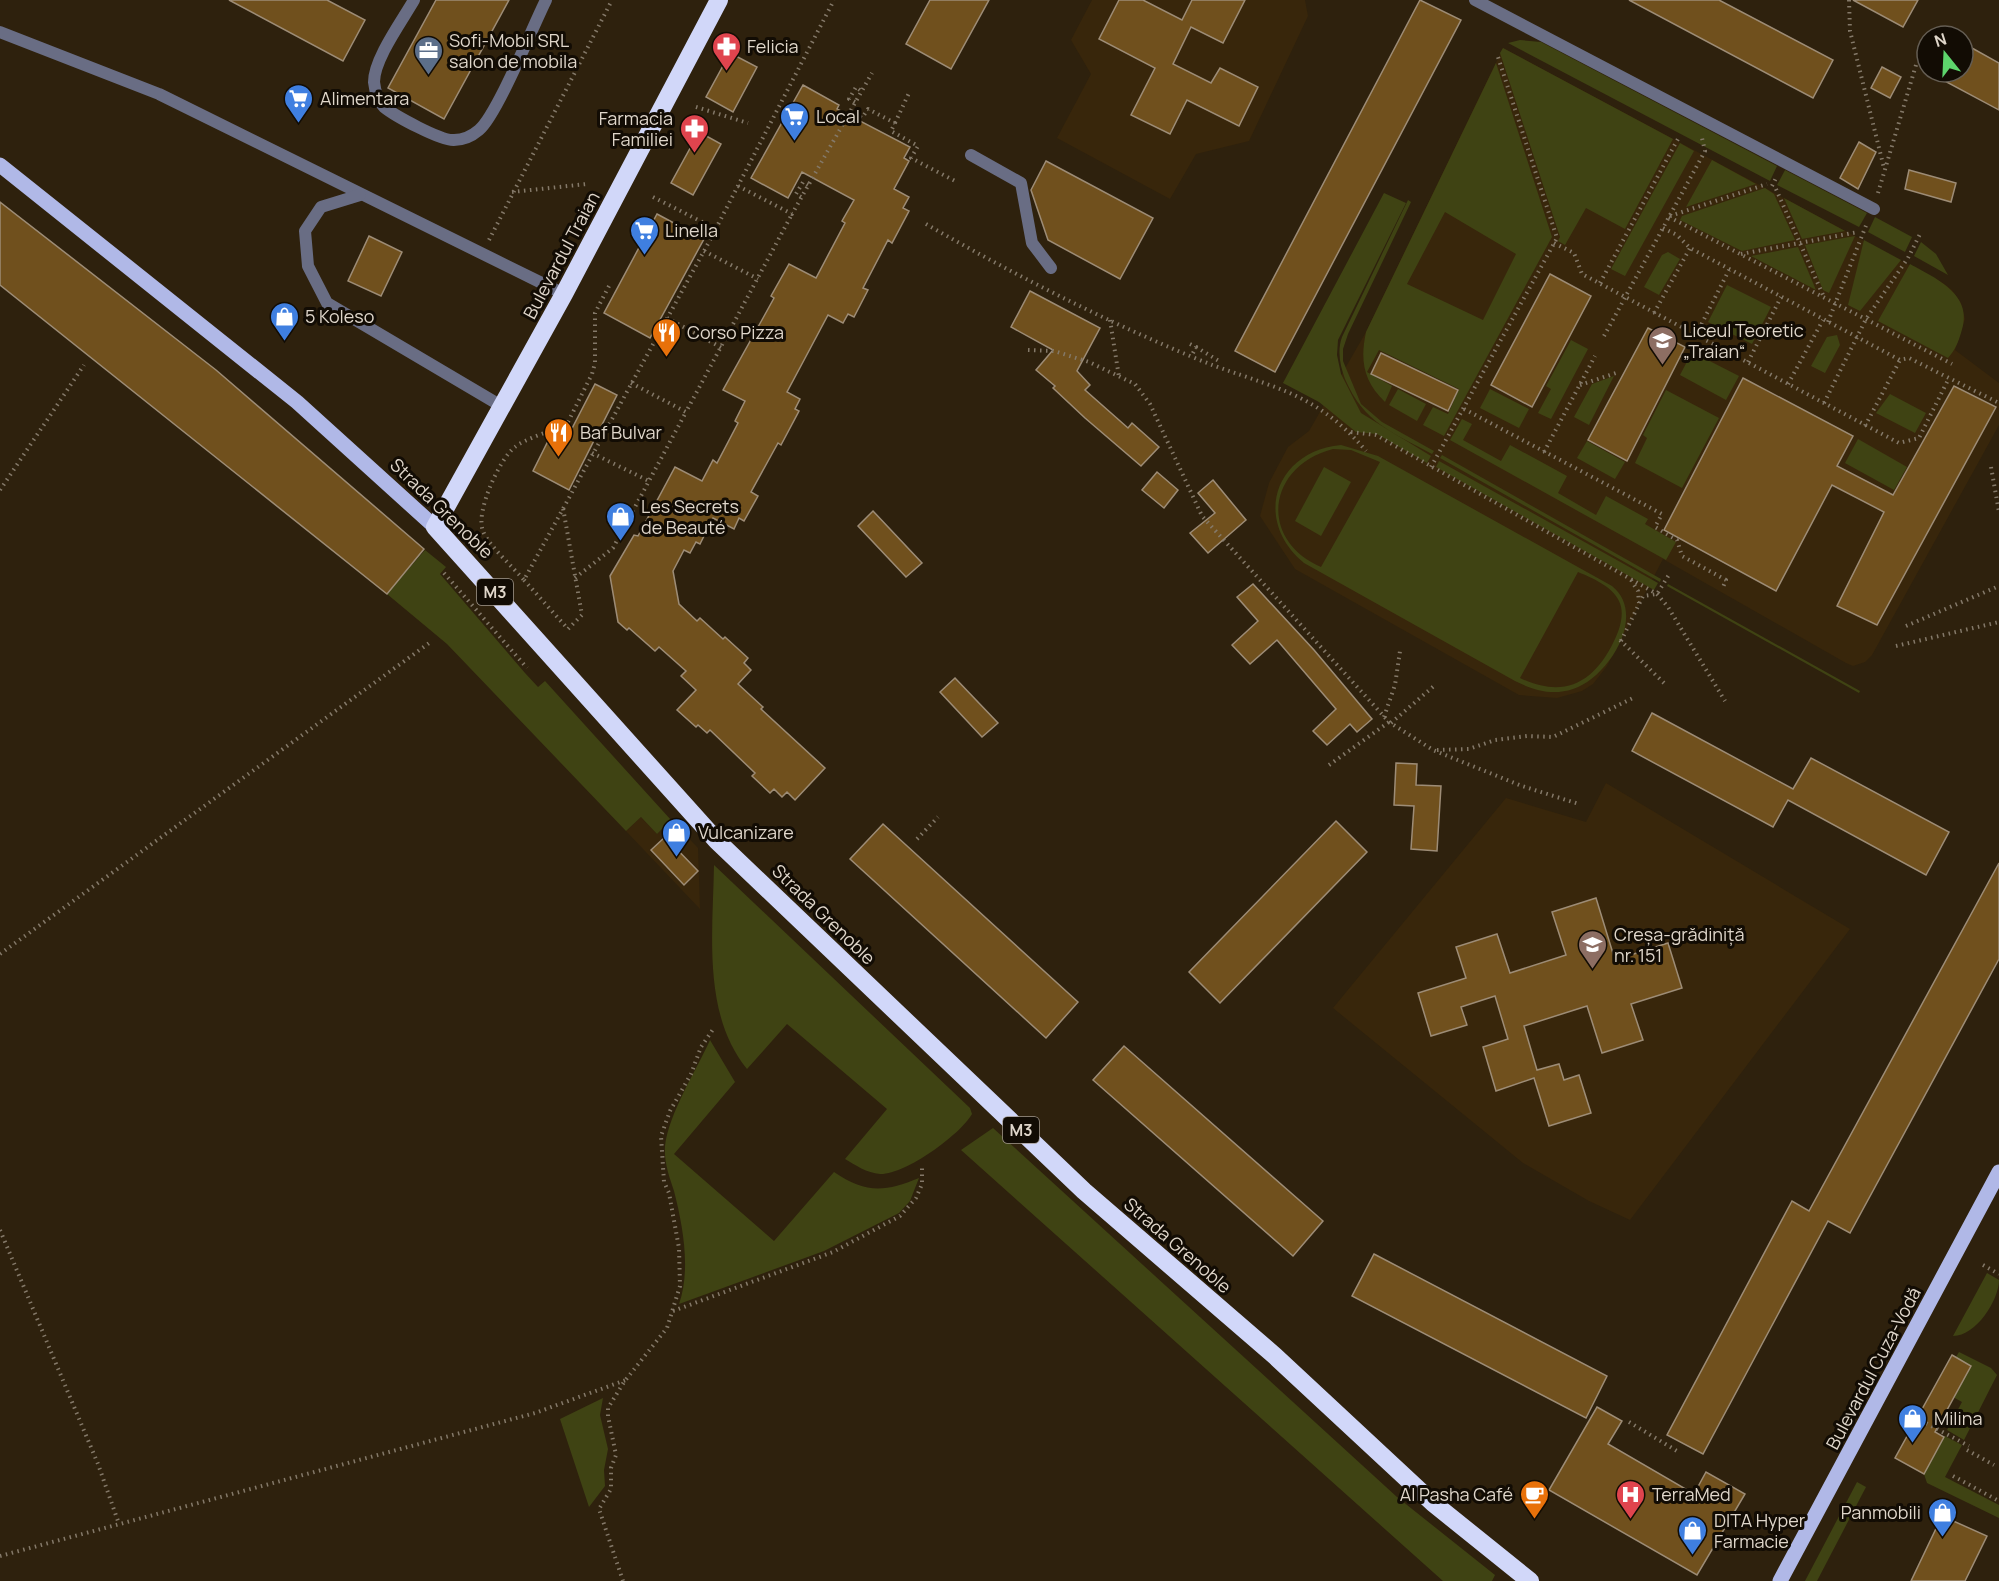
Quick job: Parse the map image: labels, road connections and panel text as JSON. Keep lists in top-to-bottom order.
{
  "streets": {
    "highway": ["Bulevardul Traian", "Strada Grenoble", "M3"],
    "main road": ["Bulevardul Cuza-Vodă"]
  },
  "crossings": [
    ["Bulevardul Traian", "Strada Grenoble"]
  ],
  "places": {
    "pharmacy": ["Felicia", "Farmacia Familiei"],
    "office": ["Sofi-Mobil SRL salon de mobila"],
    "supermarket": ["Alimentara", "Local", "Linella"],
    "shop": [
      "5 Koleso",
      "Les Secrets de Beauté",
      "Vulcanizare",
      "Milina",
      "Panmobili",
      "DITA Hyper Farmacie"
    ],
    "restaurant": ["Corso Pizza", "Baf Bulvar"],
    "school or university": ["Liceul Teoretic „Traian“", "Creșa-grădiniță nr. 151"],
    "cafe": ["Al Pasha Café"],
    "hospital": ["TerraMed"]
  },
  "north": "top"
}
